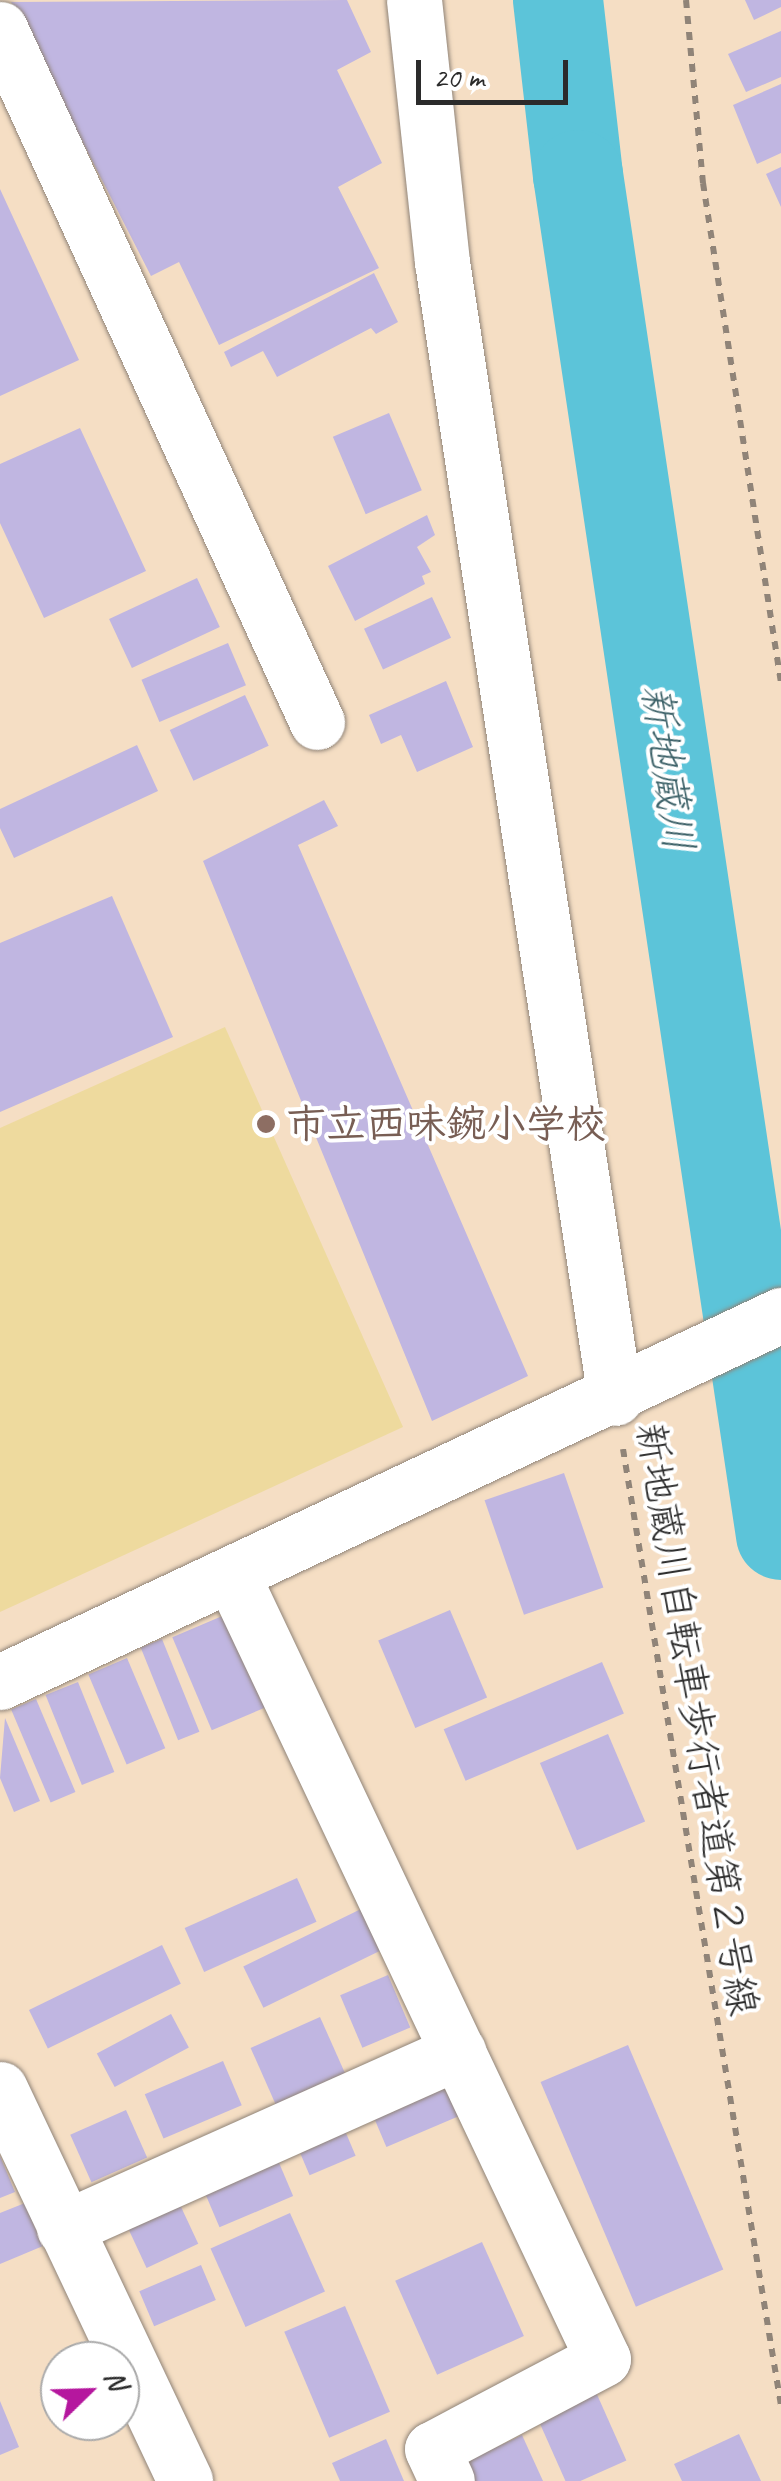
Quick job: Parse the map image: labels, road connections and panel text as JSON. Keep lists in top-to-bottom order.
{
  "streets": {
    "path": ["新地蔵川自転車歩行者道第２号線"]
  },
  "water": ["新地蔵川"],
  "places": ["市立西味鋺小学校"],
  "scale_bar": "20 m",
  "north": "top right"
}
